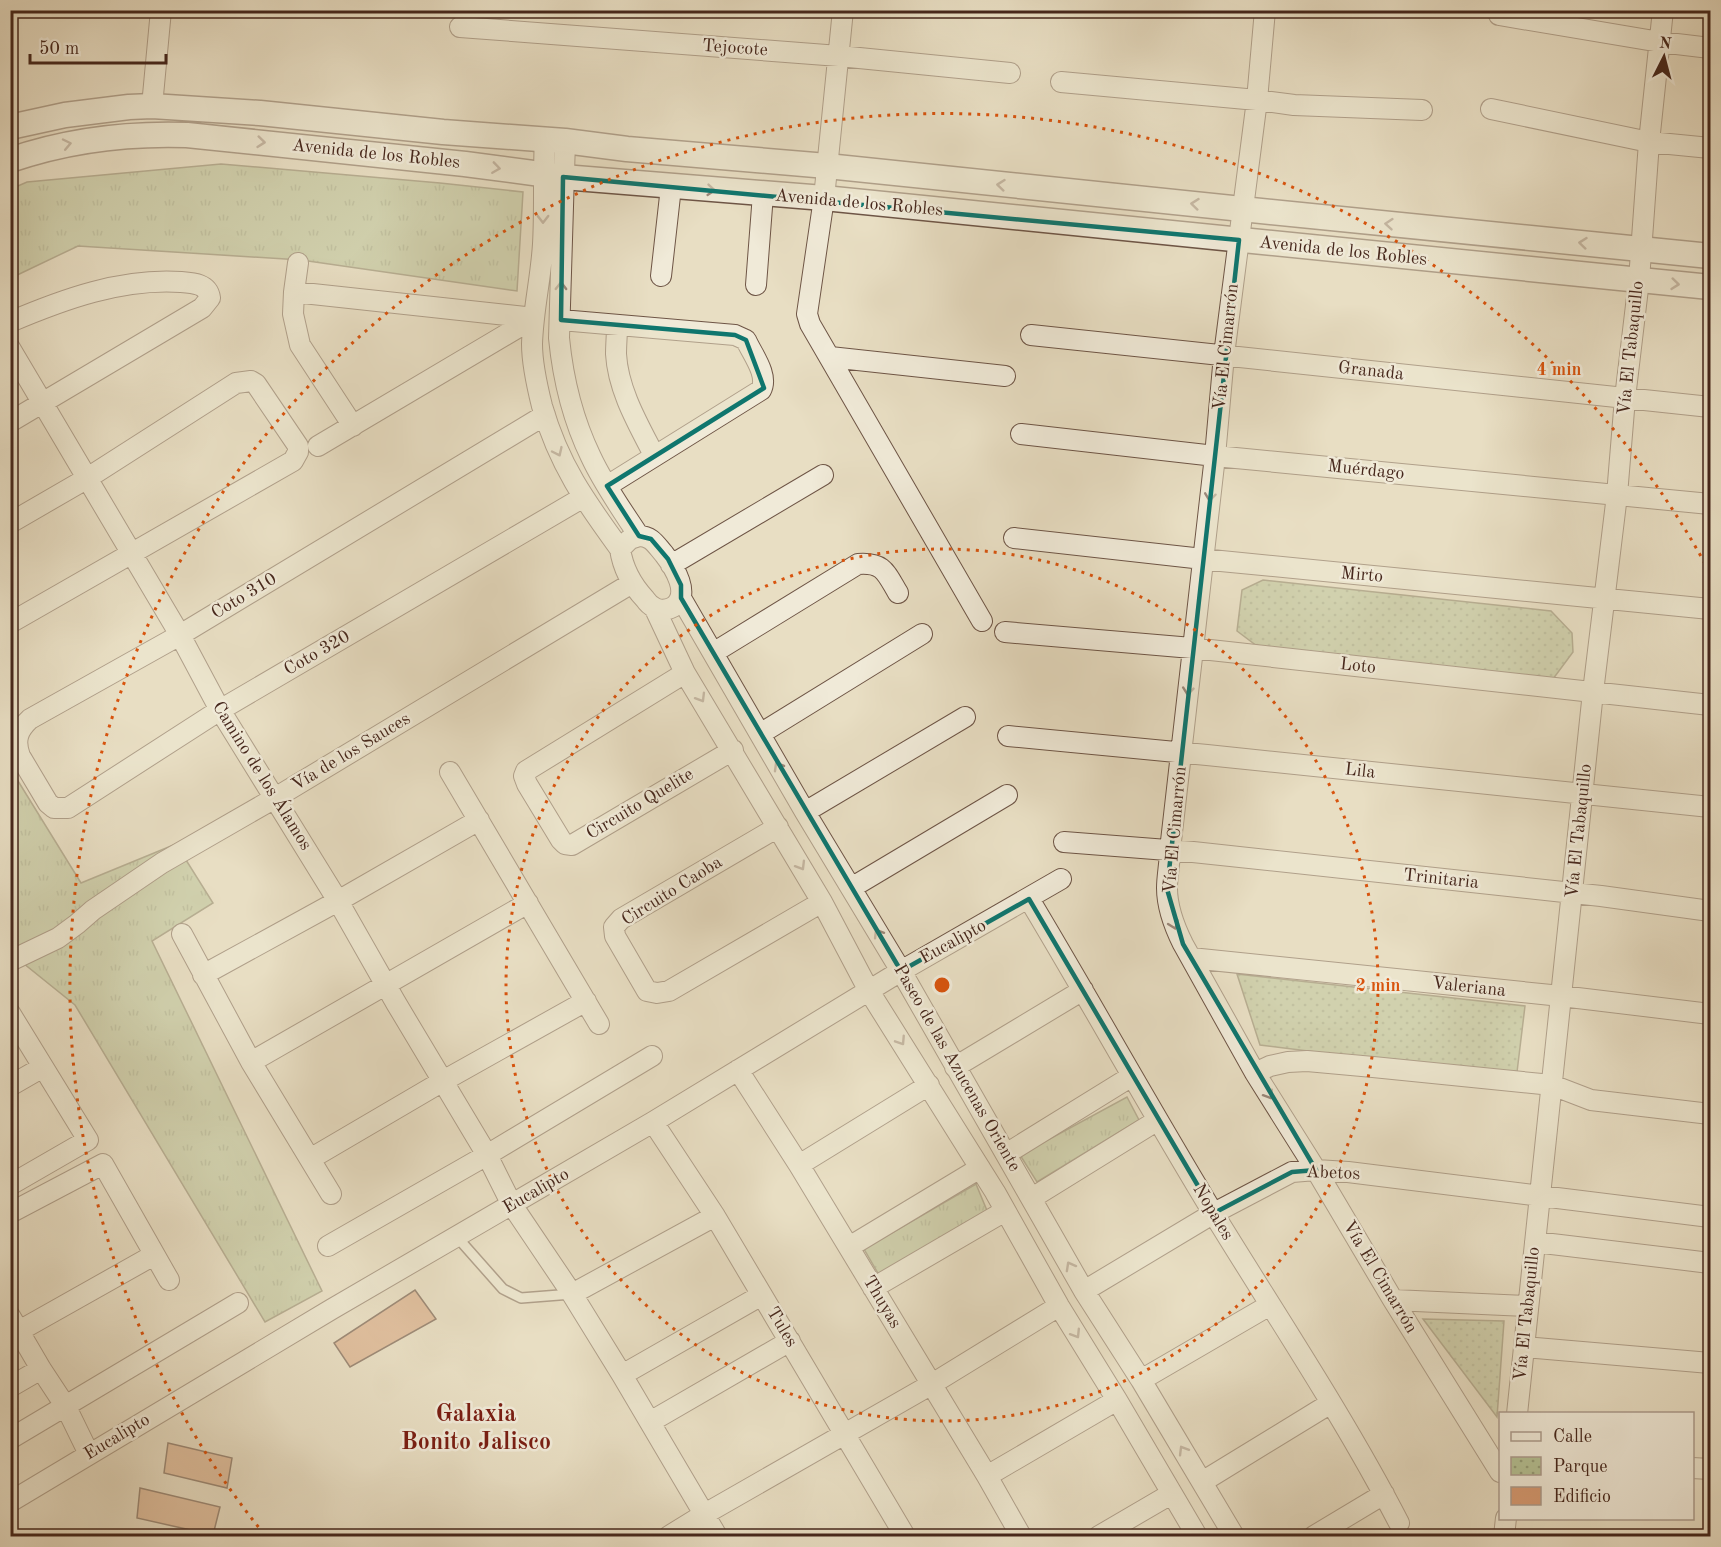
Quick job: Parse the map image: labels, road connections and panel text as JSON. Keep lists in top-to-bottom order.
{
  "streets": {
    "street": [
      "Tejocote",
      "Avenida de los Robles",
      "Vía El Cimarrón",
      "Vía El Tabaquillo",
      "Granada",
      "Muérdago",
      "Mirto",
      "Coto 310",
      "Coto 320",
      "Loto",
      "Vía de los Sauces",
      "Lila",
      "Camino de los Álamos",
      "Circuito Quelite",
      "Trinitaria",
      "Circuito Caoba",
      "Eucalipto",
      "Valeriana",
      "Paseo de las Azucenas Oriente",
      "Abetos",
      "Nopales",
      "Thuyas",
      "Tules"
    ]
  },
  "crossings": [
    ["Avenida de los Robles", "Vía El Cimarrón"],
    ["Avenida de los Robles", "Vía El Tabaquillo"],
    ["Vía El Cimarrón", "Granada"],
    ["Vía El Cimarrón", "Muérdago"],
    ["Vía El Cimarrón", "Mirto"],
    ["Vía El Cimarrón", "Loto"],
    ["Vía El Cimarrón", "Lila"],
    ["Vía El Cimarrón", "Trinitaria"],
    ["Vía El Cimarrón", "Valeriana"],
    ["Vía El Cimarrón", "Abetos"],
    ["Vía El Tabaquillo", "Granada"],
    ["Vía El Tabaquillo", "Muérdago"],
    ["Vía El Tabaquillo", "Mirto"],
    ["Vía El Tabaquillo", "Loto"],
    ["Vía El Tabaquillo", "Lila"],
    ["Vía El Tabaquillo", "Trinitaria"],
    ["Vía El Tabaquillo", "Valeriana"],
    ["Vía El Tabaquillo", "Abetos"],
    ["Coto 310", "Coto 320"],
    ["Coto 310", "Camino de los Álamos"],
    ["Coto 320", "Camino de los Álamos"],
    ["Vía de los Sauces", "Camino de los Álamos"],
    ["Vía de los Sauces", "Paseo de las Azucenas Oriente"],
    ["Camino de los Álamos", "Eucalipto"],
    ["Circuito Quelite", "Paseo de las Azucenas Oriente"],
    ["Circuito Caoba", "Paseo de las Azucenas Oriente"],
    ["Eucalipto", "Paseo de las Azucenas Oriente"],
    ["Eucalipto", "Nopales"],
    ["Eucalipto", "Thuyas"],
    ["Eucalipto", "Tules"],
    ["Paseo de las Azucenas Oriente", "Abetos"],
    ["Abetos", "Nopales"]
  ],
  "districts": ["Galaxia Bonito Jalisco"],
  "legend": ["Calle", "Parque", "Edificio"],
  "scale_bar": "50 m",
  "north": "top",
  "rings": ["4 min", "2 min"]
}
